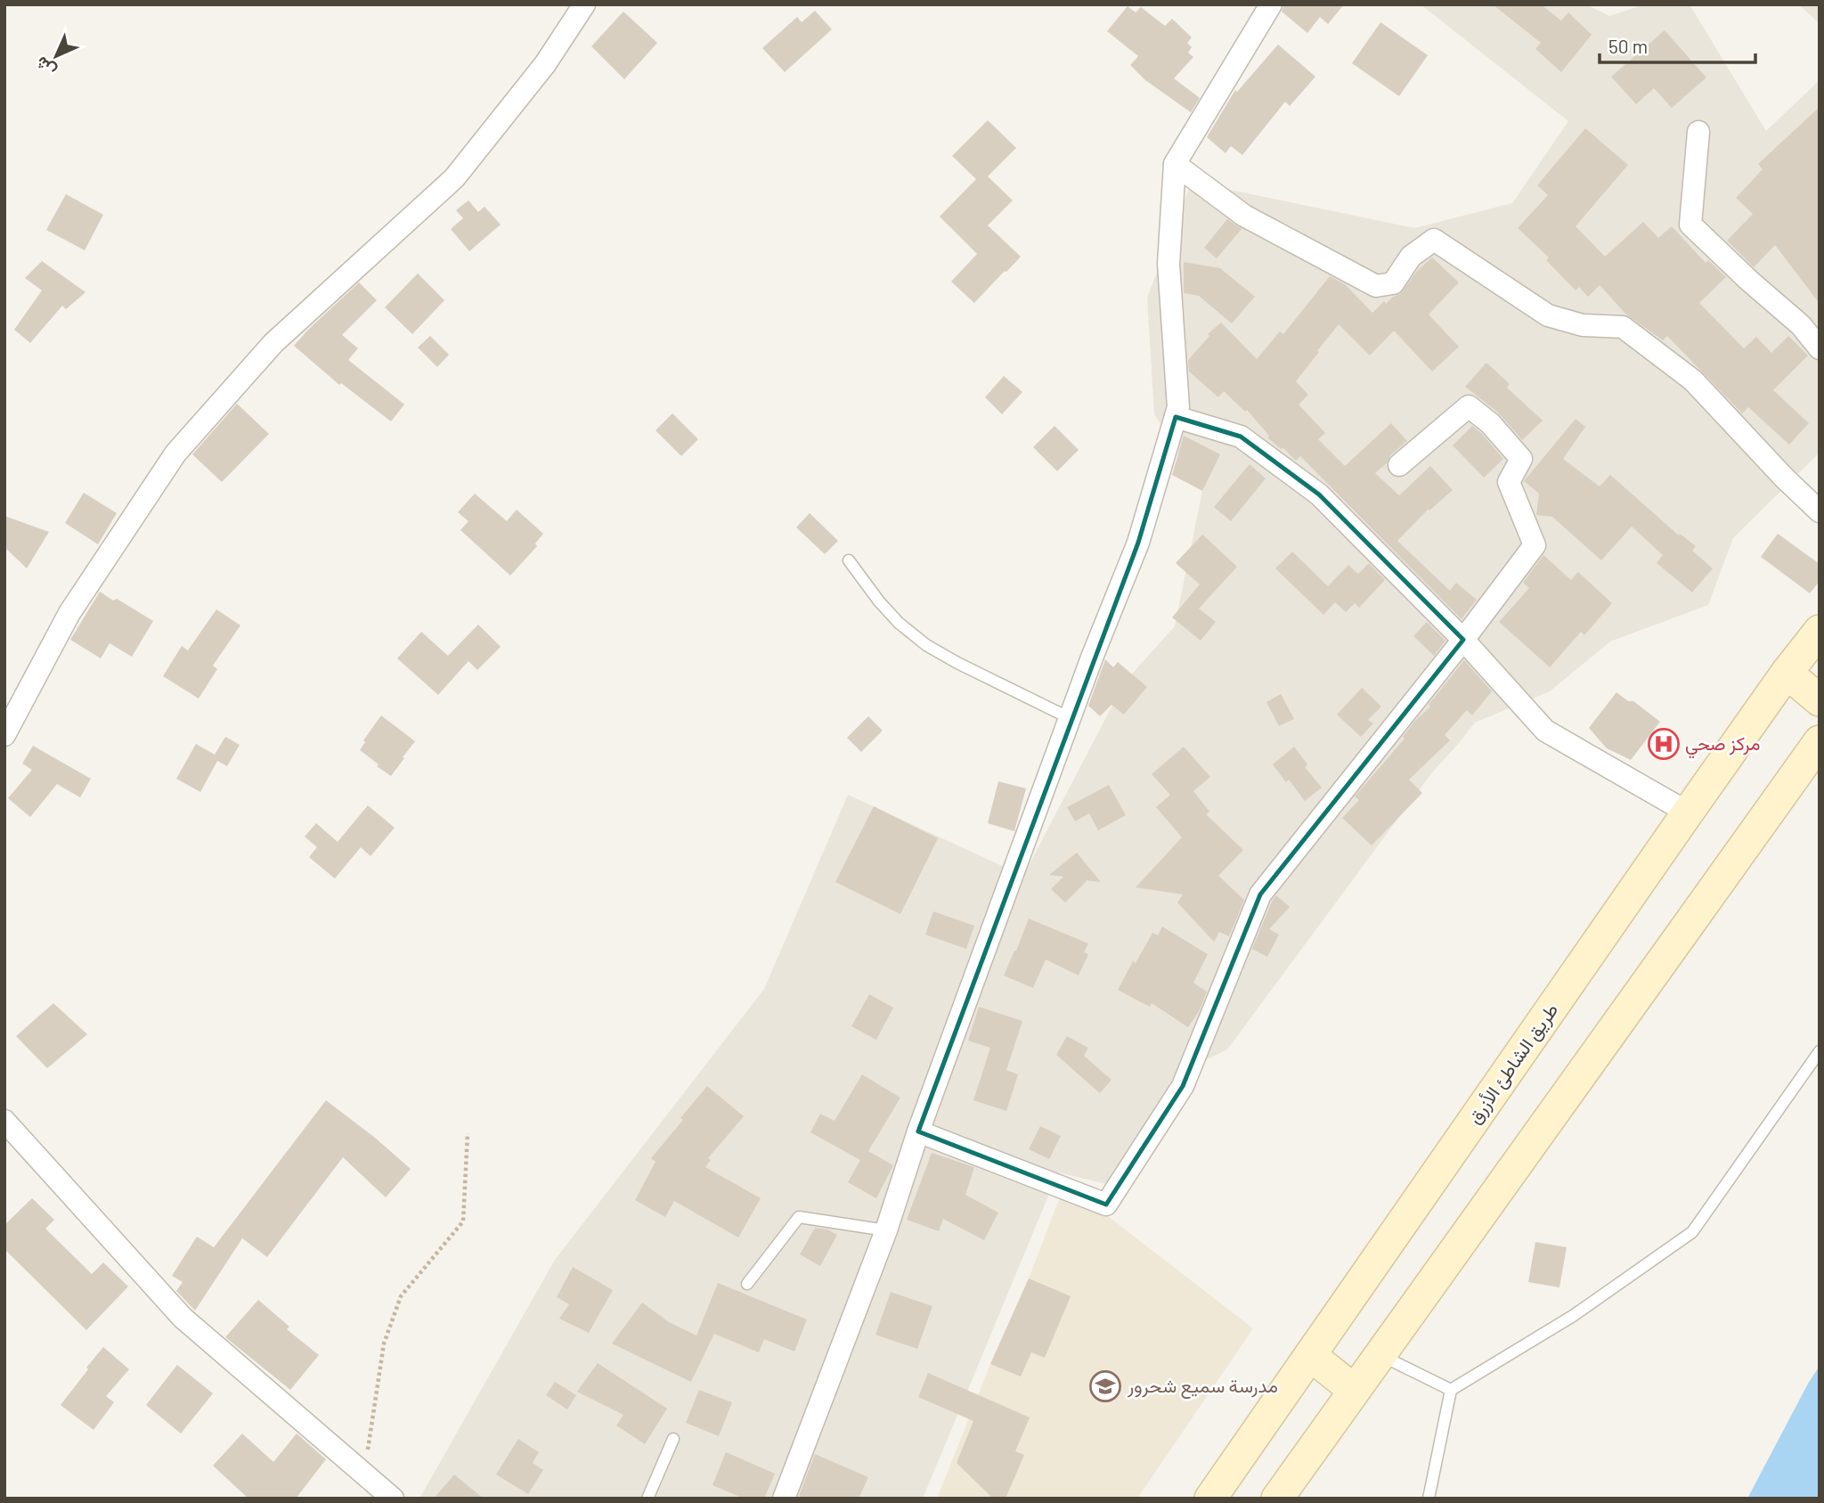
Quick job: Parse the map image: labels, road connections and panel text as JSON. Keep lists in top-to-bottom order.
{
  "streets": {
    "main road": ["طريق الشاطئ الأزرق"]
  },
  "places": {
    "hospital": ["مركز صحي"],
    "school or university": ["مدرسة سميع شحرور"]
  },
  "scale_bar": "50 m",
  "north": "bottom left"
}
